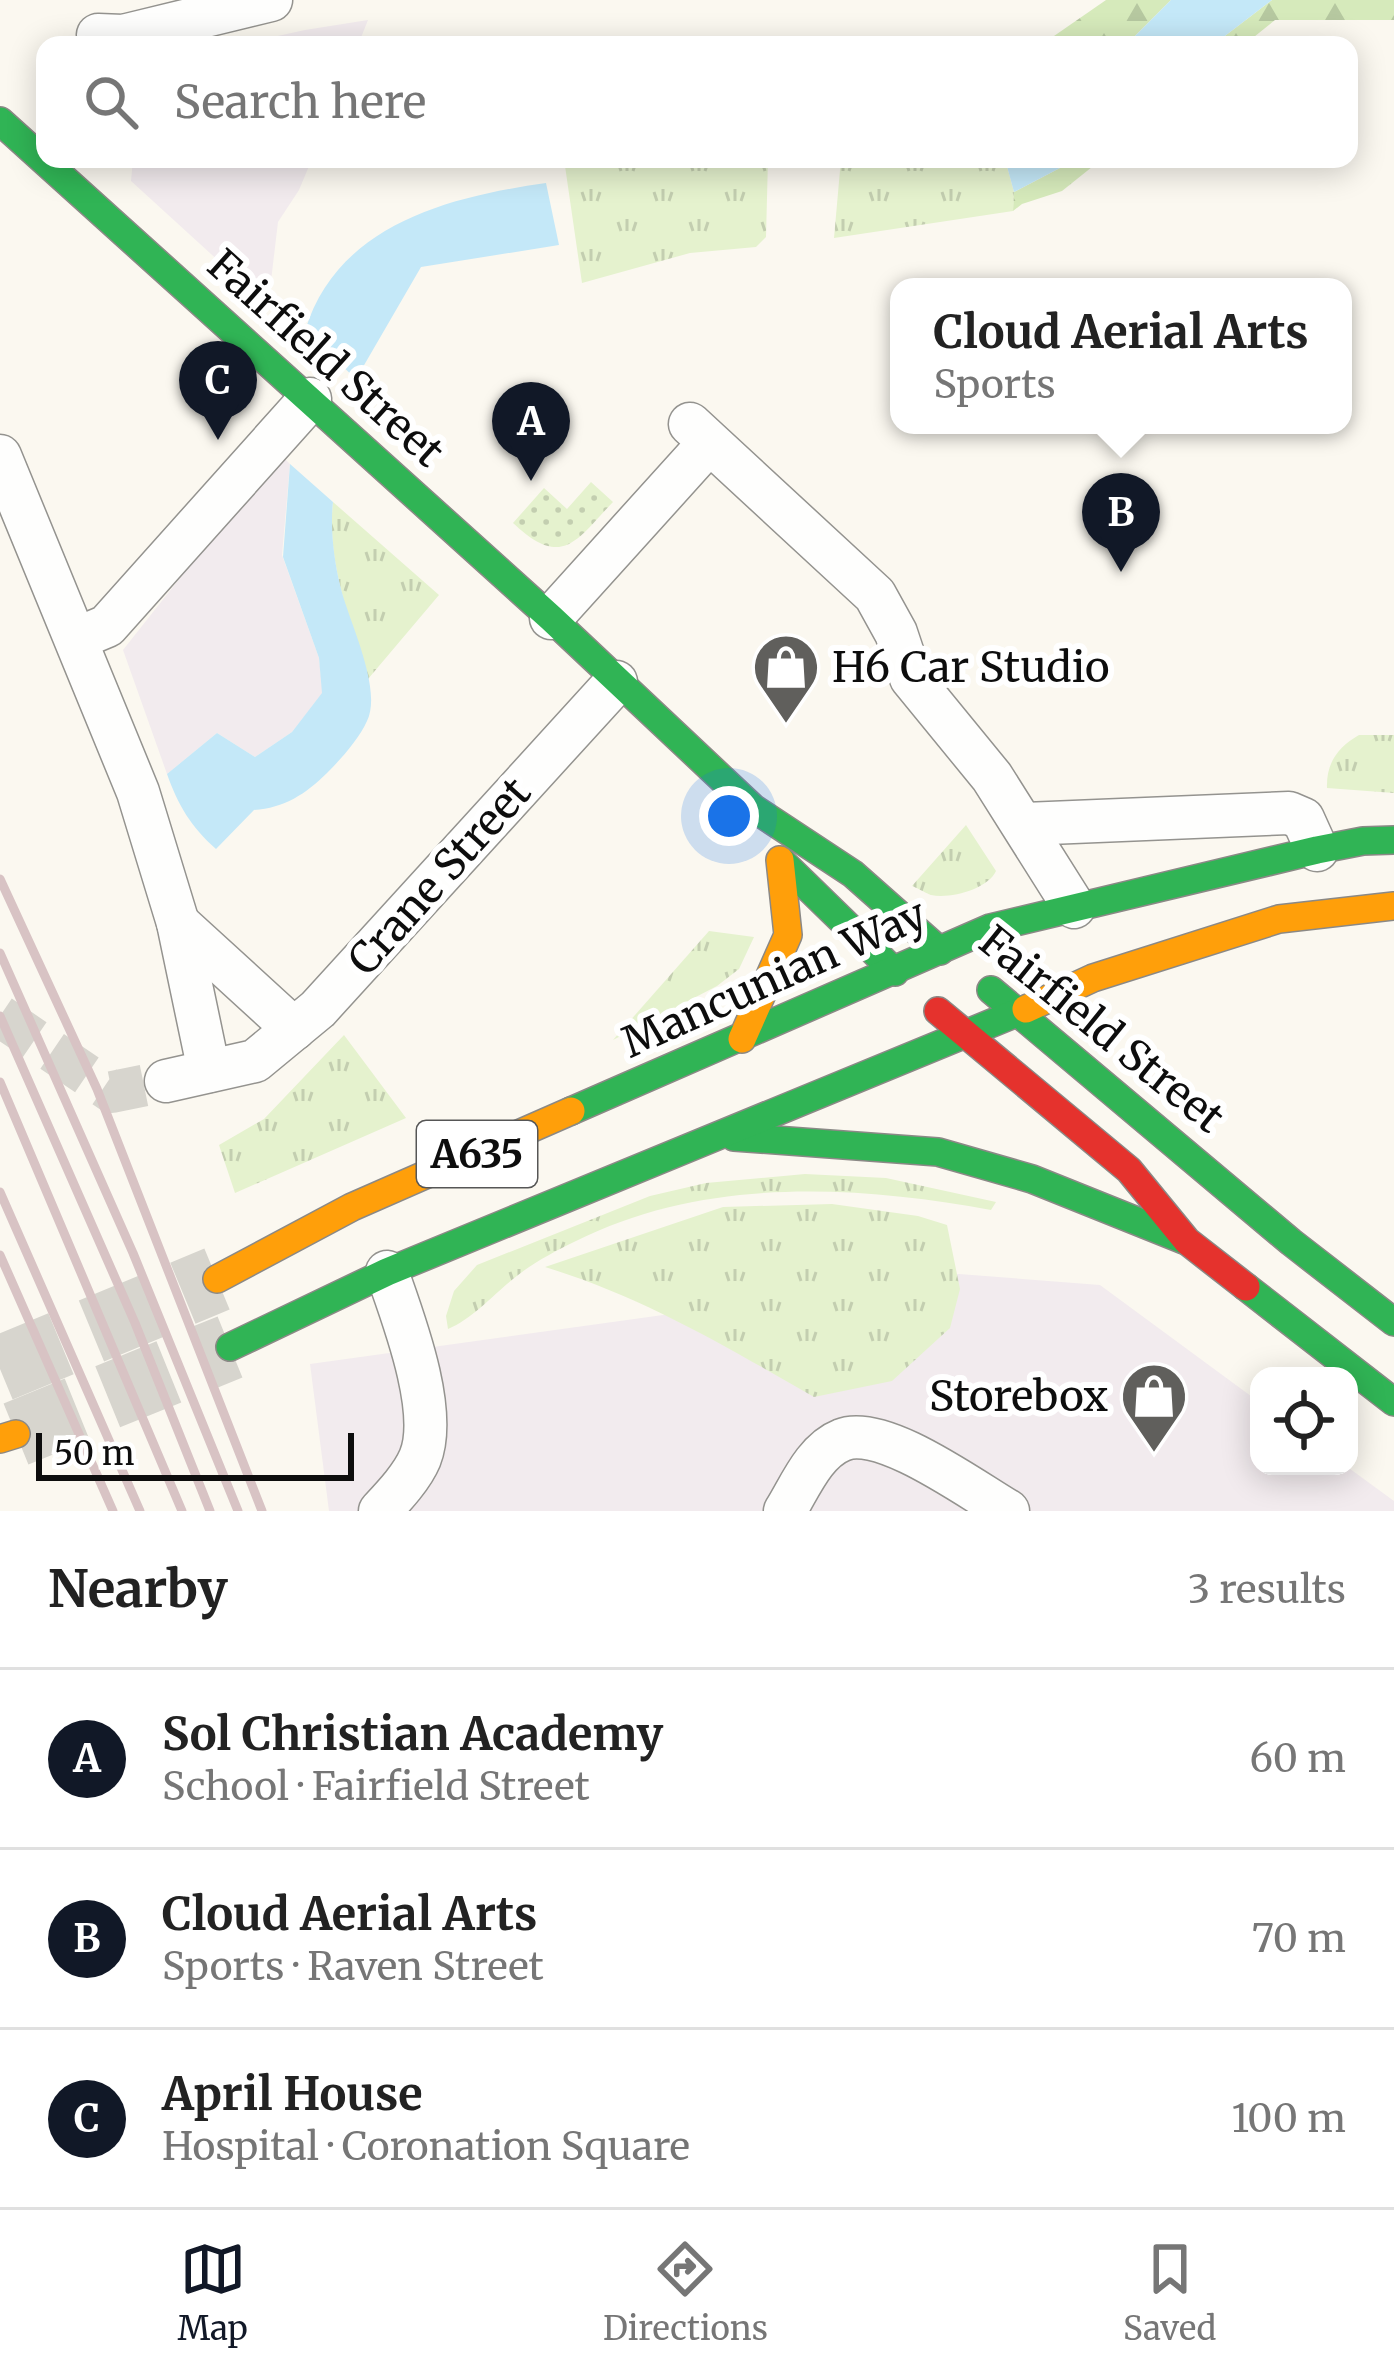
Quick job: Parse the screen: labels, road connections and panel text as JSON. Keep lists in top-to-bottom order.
{
  "streets": {
    "main road": ["Fairfield Street", "Mancunian Way", "A635"],
    "street": ["Crane Street"]
  },
  "crossings": [
    ["Fairfield Street", "Crane Street"],
    ["Fairfield Street", "Mancunian Way"],
    ["Fairfield Street", "A635"]
  ],
  "places": {
    "shop": ["H6 Car Studio", "Storebox"]
  },
  "scale_bar": "50 m",
  "page": {
    "search": "Search here",
    "popup": ["Cloud Aerial Arts", "Sports"],
    "pins": ["C", "A", "B"],
    "scale": "50 m",
    "heading": ["Nearby", "3 results"],
    "list": [
      {
        "mark": "A",
        "name": "Sol Christian Academy",
        "note": "School · Fairfield Street",
        "value": "60 m"
      },
      {
        "mark": "B",
        "name": "Cloud Aerial Arts",
        "note": "Sports · Raven Street",
        "value": "70 m"
      },
      {
        "mark": "C",
        "name": "April House",
        "note": "Hospital · Coronation Square",
        "value": "100 m"
      }
    ],
    "nav": ["Map", "Directions", "Saved"]
  }
}
